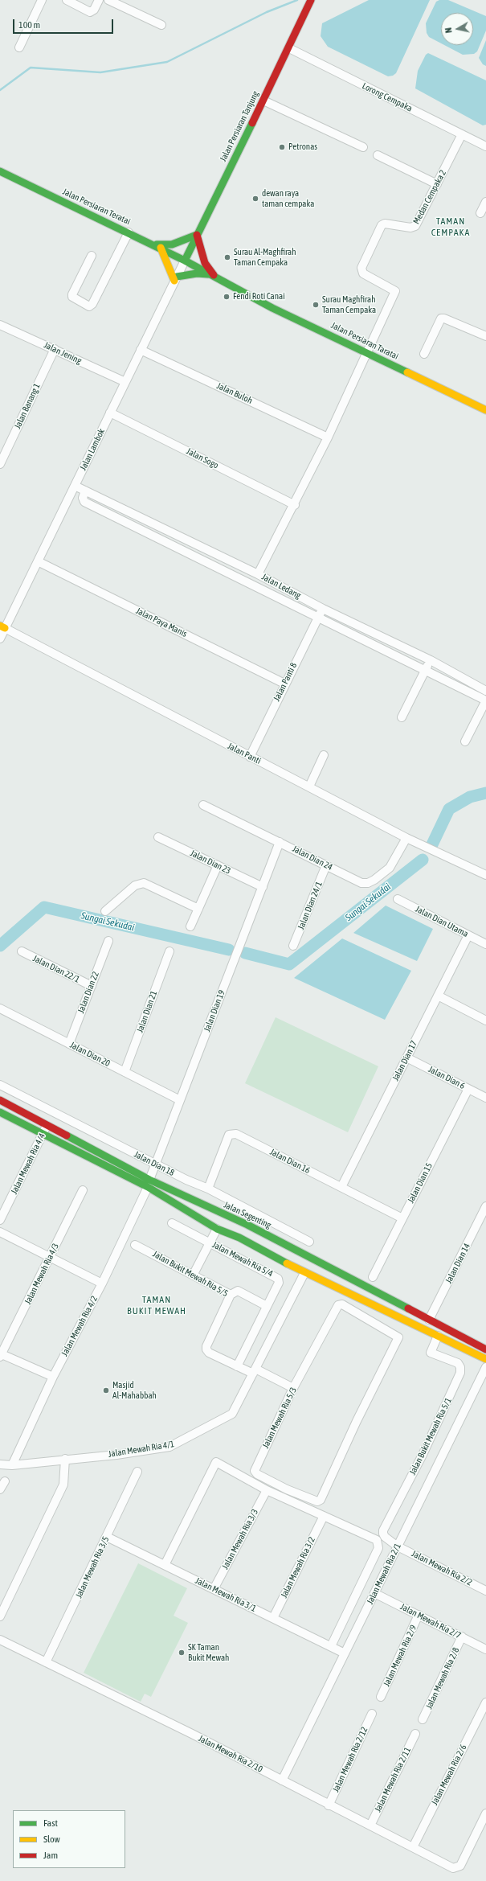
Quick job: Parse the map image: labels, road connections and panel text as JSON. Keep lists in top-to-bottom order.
{
  "streets": {
    "street": [
      "Lorong Cempaka",
      "Jalan Persiaran Tanjung",
      "Medan Cempaka 2",
      "Jalan Persiaran Teratai",
      "Jalan Persiaran Taratai",
      "Jalan Jening",
      "Jalan Buloh",
      "Jalan Banang 1",
      "Jalan Lambok",
      "Jalan Sogo",
      "Jalan Ledang",
      "Jalan Paya Manis",
      "Jalan Panti 8",
      "Jalan Panti",
      "Jalan Dian 24",
      "Jalan Dian 23",
      "Jalan Dian 24/1",
      "Jalan Dian Utama",
      "Jalan Dian 22/1",
      "Jalan Dian 22",
      "Jalan Dian 19",
      "Jalan Dian 21",
      "Jalan Dian 20",
      "Jalan Dian 17",
      "Jalan Dian 6",
      "Jalan Dian 16",
      "Jalan Mewah Ria 4/4",
      "Jalan Dian 18",
      "Jalan Dian 15",
      "Jalan Segenting",
      "Jalan Mewah Ria 5/4",
      "Jalan Dian 14",
      "Jalan Mewah Ria 4/3",
      "Jalan Bukit Mewah Ria 5/5",
      "Jalan Mewah Ria 4/2",
      "Jalan Mewah Ria 5/3",
      "Jalan Bukit Mewah Ria 5/1",
      "Jalan Mewah Ria 4/1",
      "Jalan Mewah Ria 3/3",
      "Jalan Mewah Ria 3/5",
      "Jalan Mewah Ria 3/2",
      "Jalan Mewah Ria 2/2",
      "Jalan Mewah Ria 2/1",
      "Jalan Mewah Ria 3/1",
      "Jalan Mewah Ria 2/7",
      "Jalan Mewah Ria 2/9",
      "Jalan Mewah Ria 2/8",
      "Jalan Mewah Ria 2/10",
      "Jalan Mewah Ria 2/12",
      "Jalan Mewah Ria 2/6",
      "Jalan Mewah Ria 2/11"
    ]
  },
  "crossings": [
    ["Lorong Cempaka", "Jalan Persiaran Tanjung"],
    ["Lorong Cempaka", "Medan Cempaka 2"],
    ["Jalan Persiaran Tanjung", "Jalan Persiaran Teratai"],
    ["Jalan Persiaran Tanjung", "Jalan Persiaran Taratai"],
    ["Jalan Persiaran Tanjung", "Jalan Lambok"],
    ["Medan Cempaka 2", "Jalan Persiaran Taratai"],
    ["Jalan Persiaran Teratai", "Jalan Persiaran Taratai"],
    ["Jalan Persiaran Teratai", "Jalan Lambok"],
    ["Jalan Persiaran Taratai", "Jalan Lambok"],
    ["Jalan Jening", "Jalan Banang 1"],
    ["Jalan Jening", "Jalan Lambok"],
    ["Jalan Buloh", "Jalan Lambok"],
    ["Jalan Lambok", "Jalan Sogo"],
    ["Jalan Lambok", "Jalan Ledang"],
    ["Jalan Lambok", "Jalan Paya Manis"],
    ["Jalan Lambok", "Jalan Panti"],
    ["Jalan Ledang", "Jalan Panti 8"],
    ["Jalan Paya Manis", "Jalan Panti 8"],
    ["Jalan Panti 8", "Jalan Panti"],
    ["Jalan Panti", "Jalan Dian 24"],
    ["Jalan Dian 24", "Jalan Dian 24/1"],
    ["Jalan Dian 24", "Jalan Dian 19"],
    ["Jalan Dian 23", "Jalan Dian 19"],
    ["Jalan Dian Utama", "Jalan Dian 17"],
    ["Jalan Dian 22/1", "Jalan Dian 22"],
    ["Jalan Dian 22", "Jalan Dian 20"],
    ["Jalan Dian 19", "Jalan Dian 20"],
    ["Jalan Dian 19", "Jalan Dian 18"],
    ["Jalan Dian 19", "Jalan Segenting"],
    ["Jalan Dian 19", "Jalan Mewah Ria 4/2"],
    ["Jalan Dian 21", "Jalan Dian 20"],
    ["Jalan Dian 17", "Jalan Dian 6"],
    ["Jalan Dian 17", "Jalan Dian 16"],
    ["Jalan Dian 6", "Jalan Dian 15"],
    ["Jalan Dian 16", "Jalan Dian 18"],
    ["Jalan Dian 16", "Jalan Dian 15"],
    ["Jalan Mewah Ria 4/4", "Jalan Segenting"],
    ["Jalan Segenting", "Jalan Dian 14"],
    ["Jalan Segenting", "Jalan Mewah Ria 4/2"],
    ["Jalan Segenting", "Jalan Bukit Mewah Ria 5/1"],
    ["Jalan Segenting", "Jalan Mewah Ria 4/1"],
    ["Jalan Mewah Ria 5/4", "Jalan Bukit Mewah Ria 5/5"],
    ["Jalan Bukit Mewah Ria 5/5", "Jalan Mewah Ria 5/3"],
    ["Jalan Bukit Mewah Ria 5/5", "Jalan Mewah Ria 4/1"],
    ["Jalan Mewah Ria 4/2", "Jalan Mewah Ria 4/1"],
    ["Jalan Bukit Mewah Ria 5/1", "Jalan Mewah Ria 2/2"],
    ["Jalan Bukit Mewah Ria 5/1", "Jalan Mewah Ria 2/1"],
    ["Jalan Mewah Ria 3/3", "Jalan Mewah Ria 3/1"],
    ["Jalan Mewah Ria 3/5", "Jalan Mewah Ria 3/1"],
    ["Jalan Mewah Ria 3/5", "Jalan Mewah Ria 2/10"],
    ["Jalan Mewah Ria 3/2", "Jalan Mewah Ria 3/1"],
    ["Jalan Mewah Ria 2/2", "Jalan Mewah Ria 2/1"],
    ["Jalan Mewah Ria 2/1", "Jalan Mewah Ria 3/1"],
    ["Jalan Mewah Ria 2/1", "Jalan Mewah Ria 2/7"],
    ["Jalan Mewah Ria 2/1", "Jalan Mewah Ria 2/10"],
    ["Jalan Mewah Ria 2/7", "Jalan Mewah Ria 2/9"],
    ["Jalan Mewah Ria 2/7", "Jalan Mewah Ria 2/8"],
    ["Jalan Mewah Ria 2/10", "Jalan Mewah Ria 2/12"],
    ["Jalan Mewah Ria 2/10", "Jalan Mewah Ria 2/6"],
    ["Jalan Mewah Ria 2/10", "Jalan Mewah Ria 2/11"]
  ],
  "districts": ["TAMAN CEMPAKA", "TAMAN BUKIT MEWAH"],
  "water": ["Sungai Sekudai"],
  "places": [
    "Petronas",
    "dewan raya taman cempaka",
    "Surau Al-Maghfirah Taman Cempaka",
    "Fendi Roti Canai",
    "Surau Maghfirah Taman Cempaka",
    "Masjid Al-Mahabbah",
    "SK Taman Bukit Mewah"
  ],
  "legend": ["Fast", "Slow", "Jam"],
  "scale_bar": "100 m",
  "north": "left"
}
